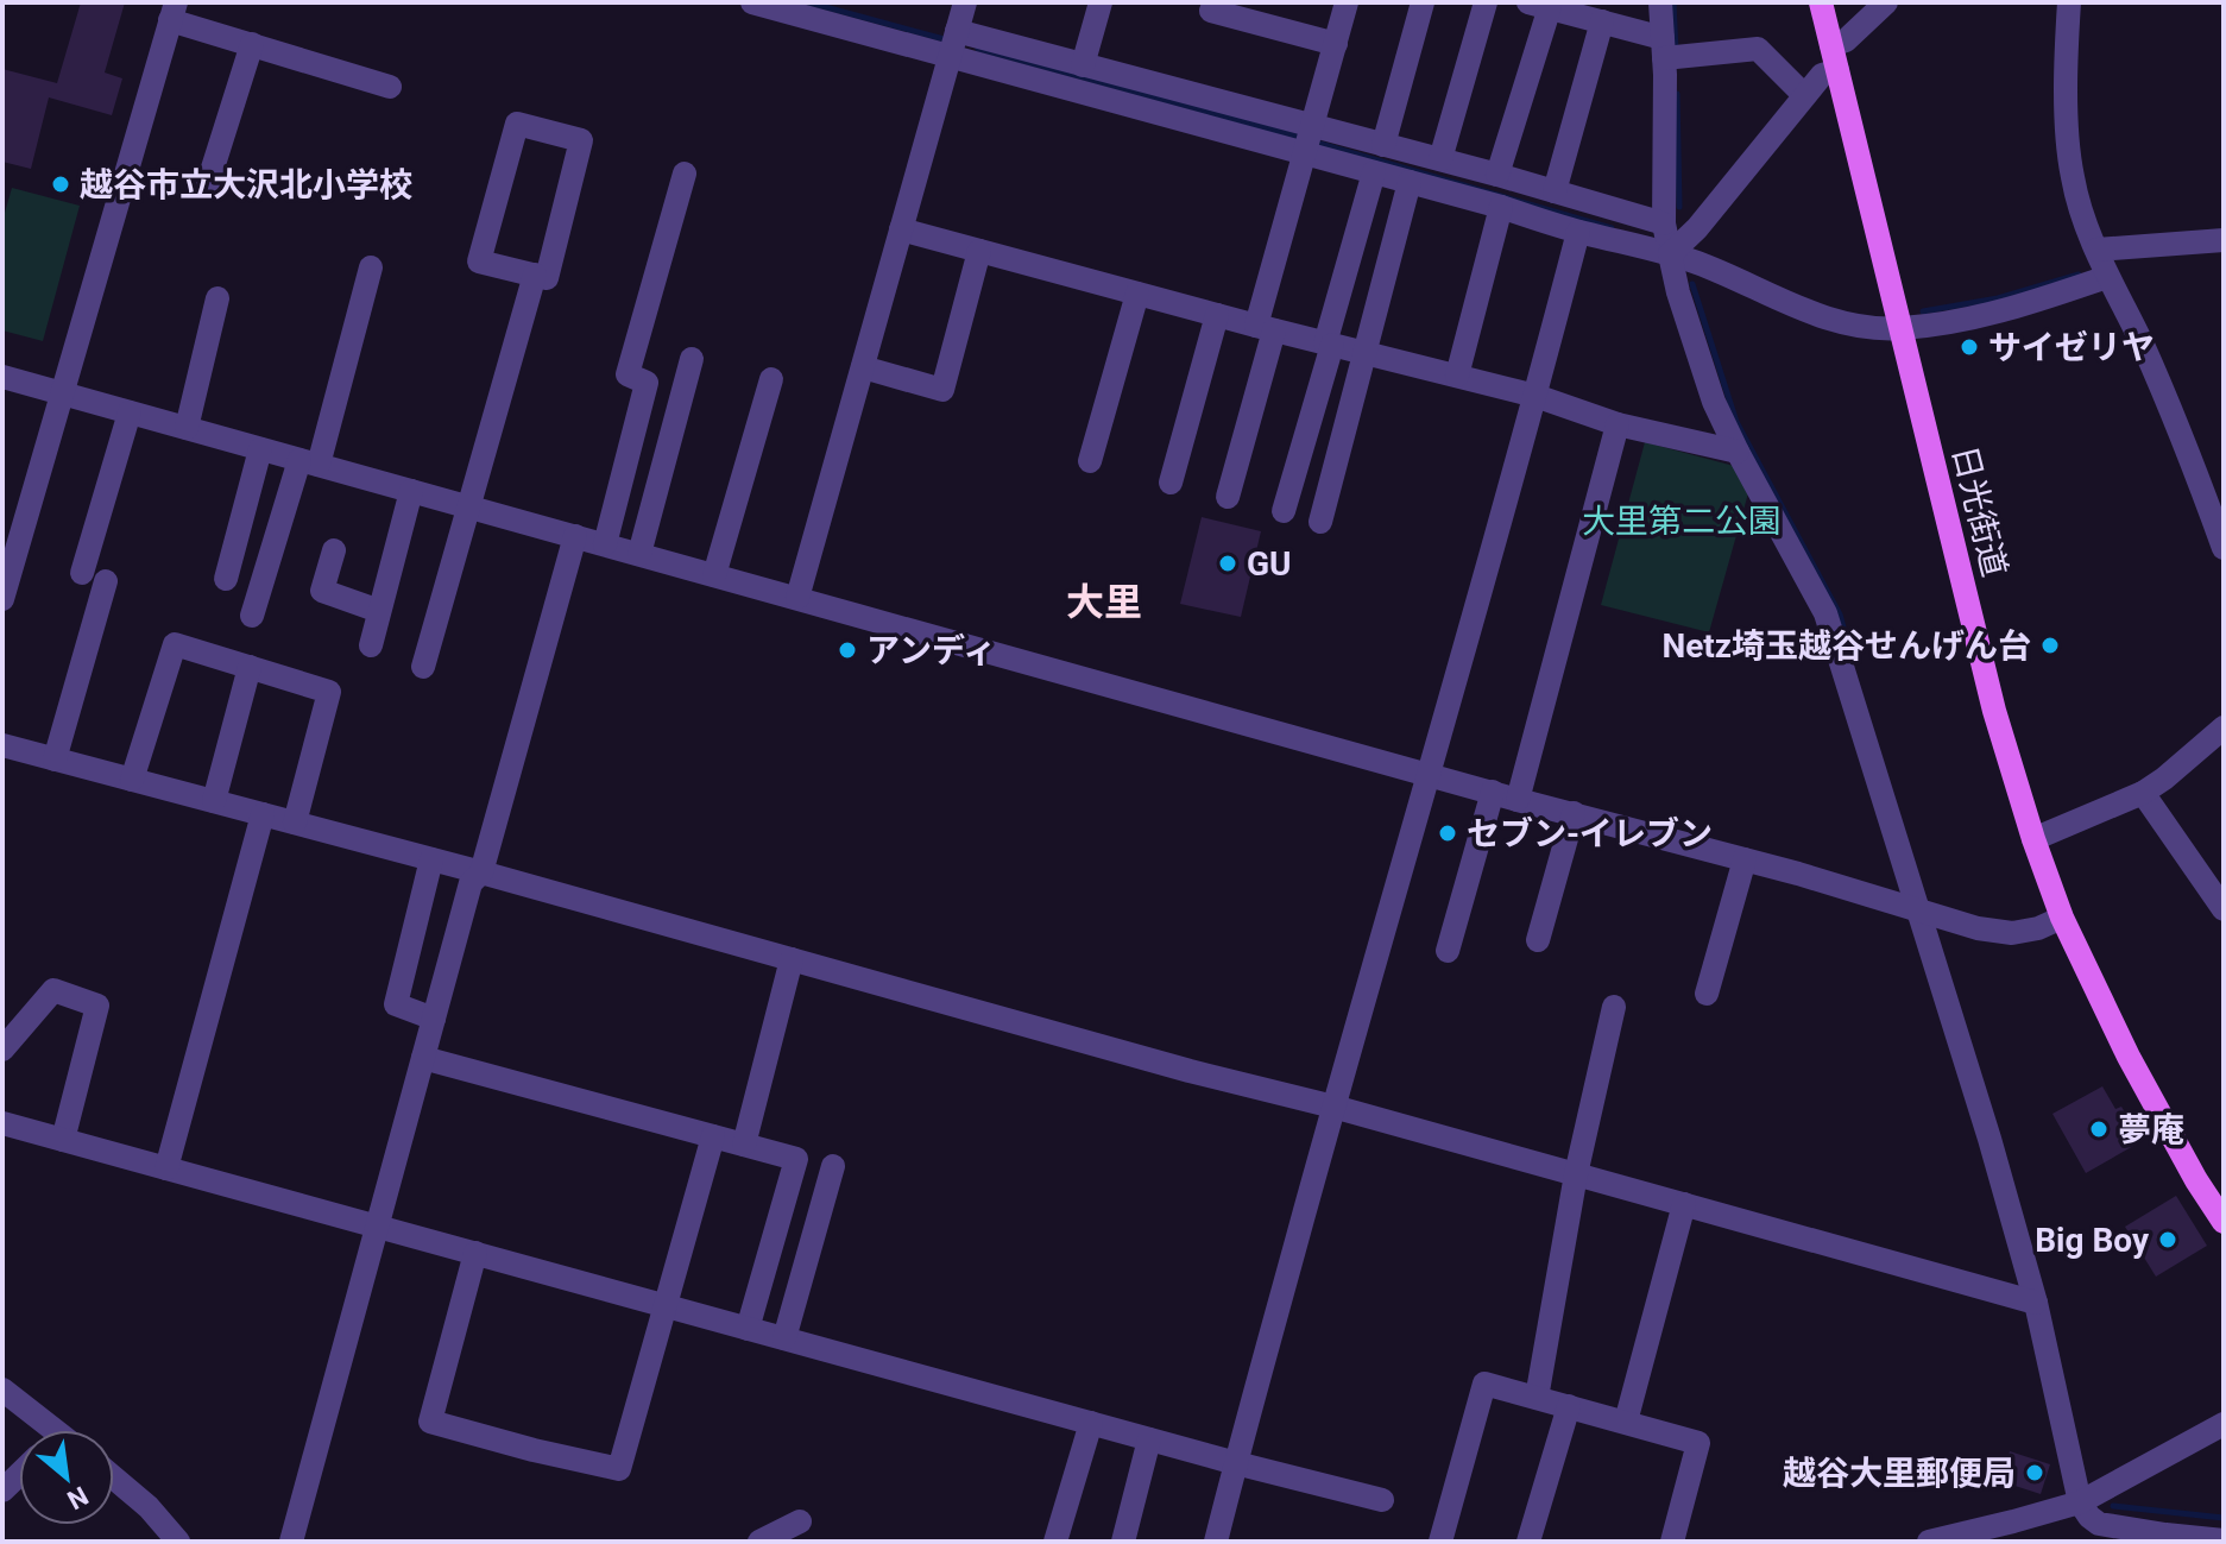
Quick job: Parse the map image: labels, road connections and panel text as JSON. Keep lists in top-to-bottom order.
{
  "streets": {
    "main road": ["日光街道"]
  },
  "districts": ["大里"],
  "parks": ["大里第二公園"],
  "places": [
    "越谷市立大沢北小学校",
    "サイゼリヤ",
    "GU",
    "Netz埼玉越谷せんげん台",
    "アンディ",
    "セブン-イレブン",
    "夢庵",
    "Big Boy",
    "越谷大里郵便局"
  ],
  "north": "bottom right"
}
